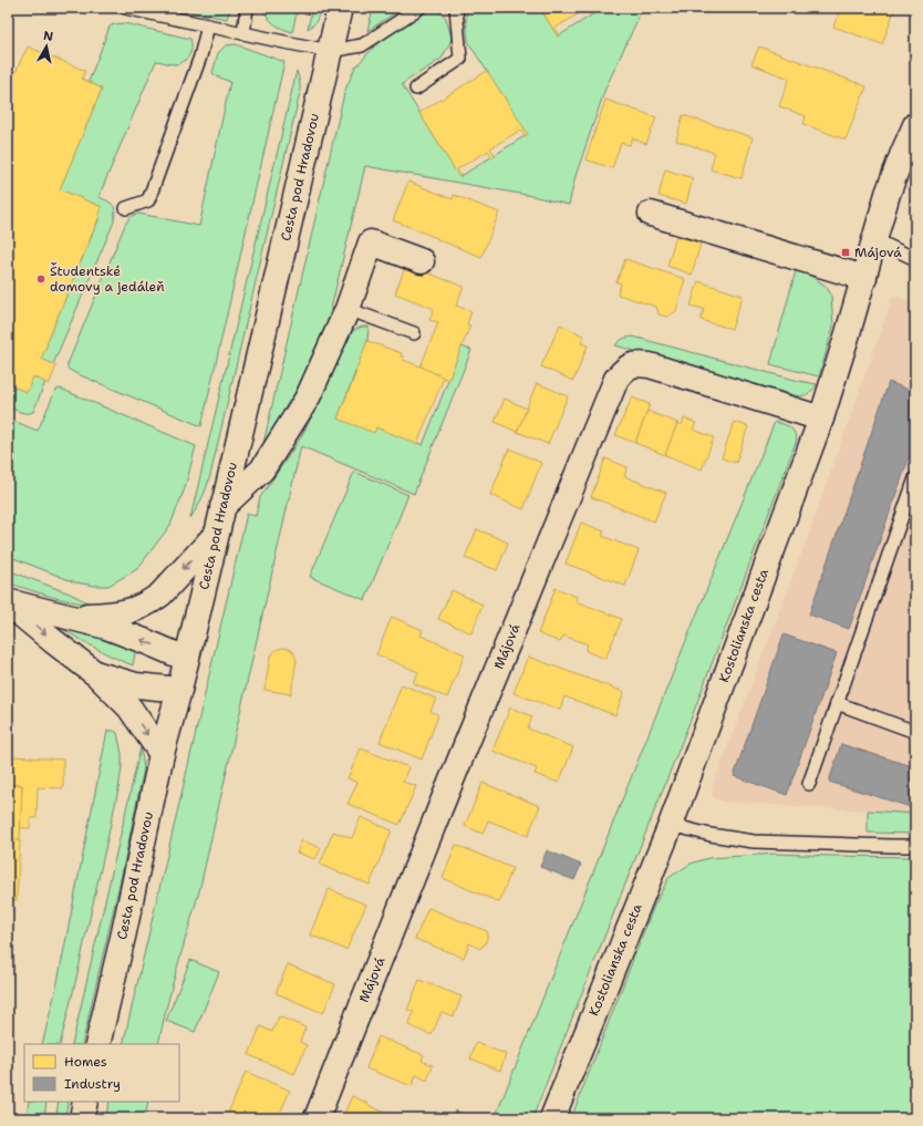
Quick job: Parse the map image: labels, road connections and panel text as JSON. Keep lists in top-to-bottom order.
{
  "streets": {
    "street": ["Cesta pod Hradovou", "Kostolianska cesta", "Májová"]
  },
  "crossings": [
    ["Kostolianska cesta", "Májová"]
  ],
  "places": {
    "transit": ["Májová"],
    "other": ["Študentské domovy a jedáleň"]
  },
  "legend": ["Homes", "Industry"],
  "north": "top"
}
